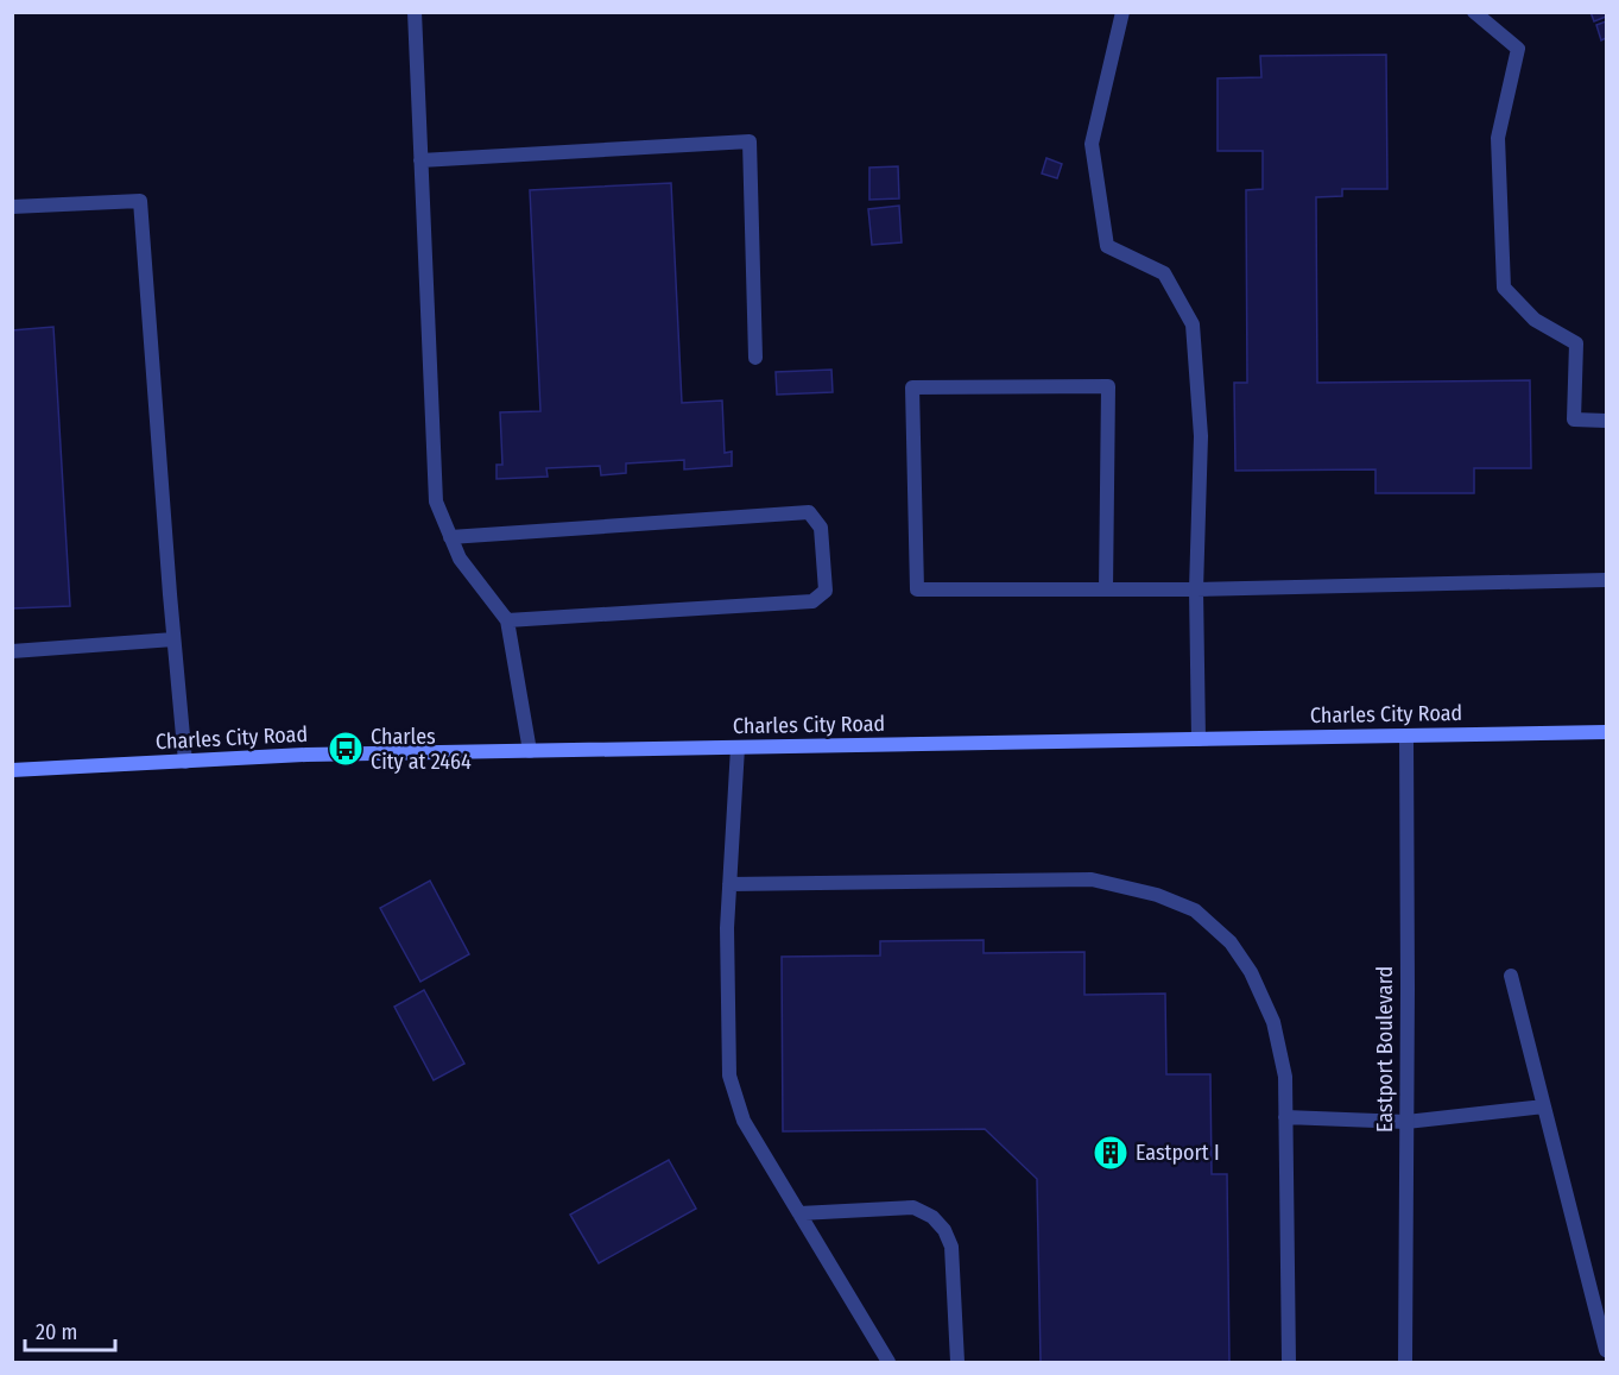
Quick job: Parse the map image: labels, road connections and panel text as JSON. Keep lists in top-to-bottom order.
{
  "streets": {
    "main road": ["Charles City Road"],
    "street": ["Eastport Boulevard"]
  },
  "crossings": [
    ["Charles City Road", "Eastport Boulevard"]
  ],
  "places": {
    "bus stop": ["Charles City at 2464"],
    "building": ["Eastport I"]
  },
  "scale_bar": "20 m"
}
